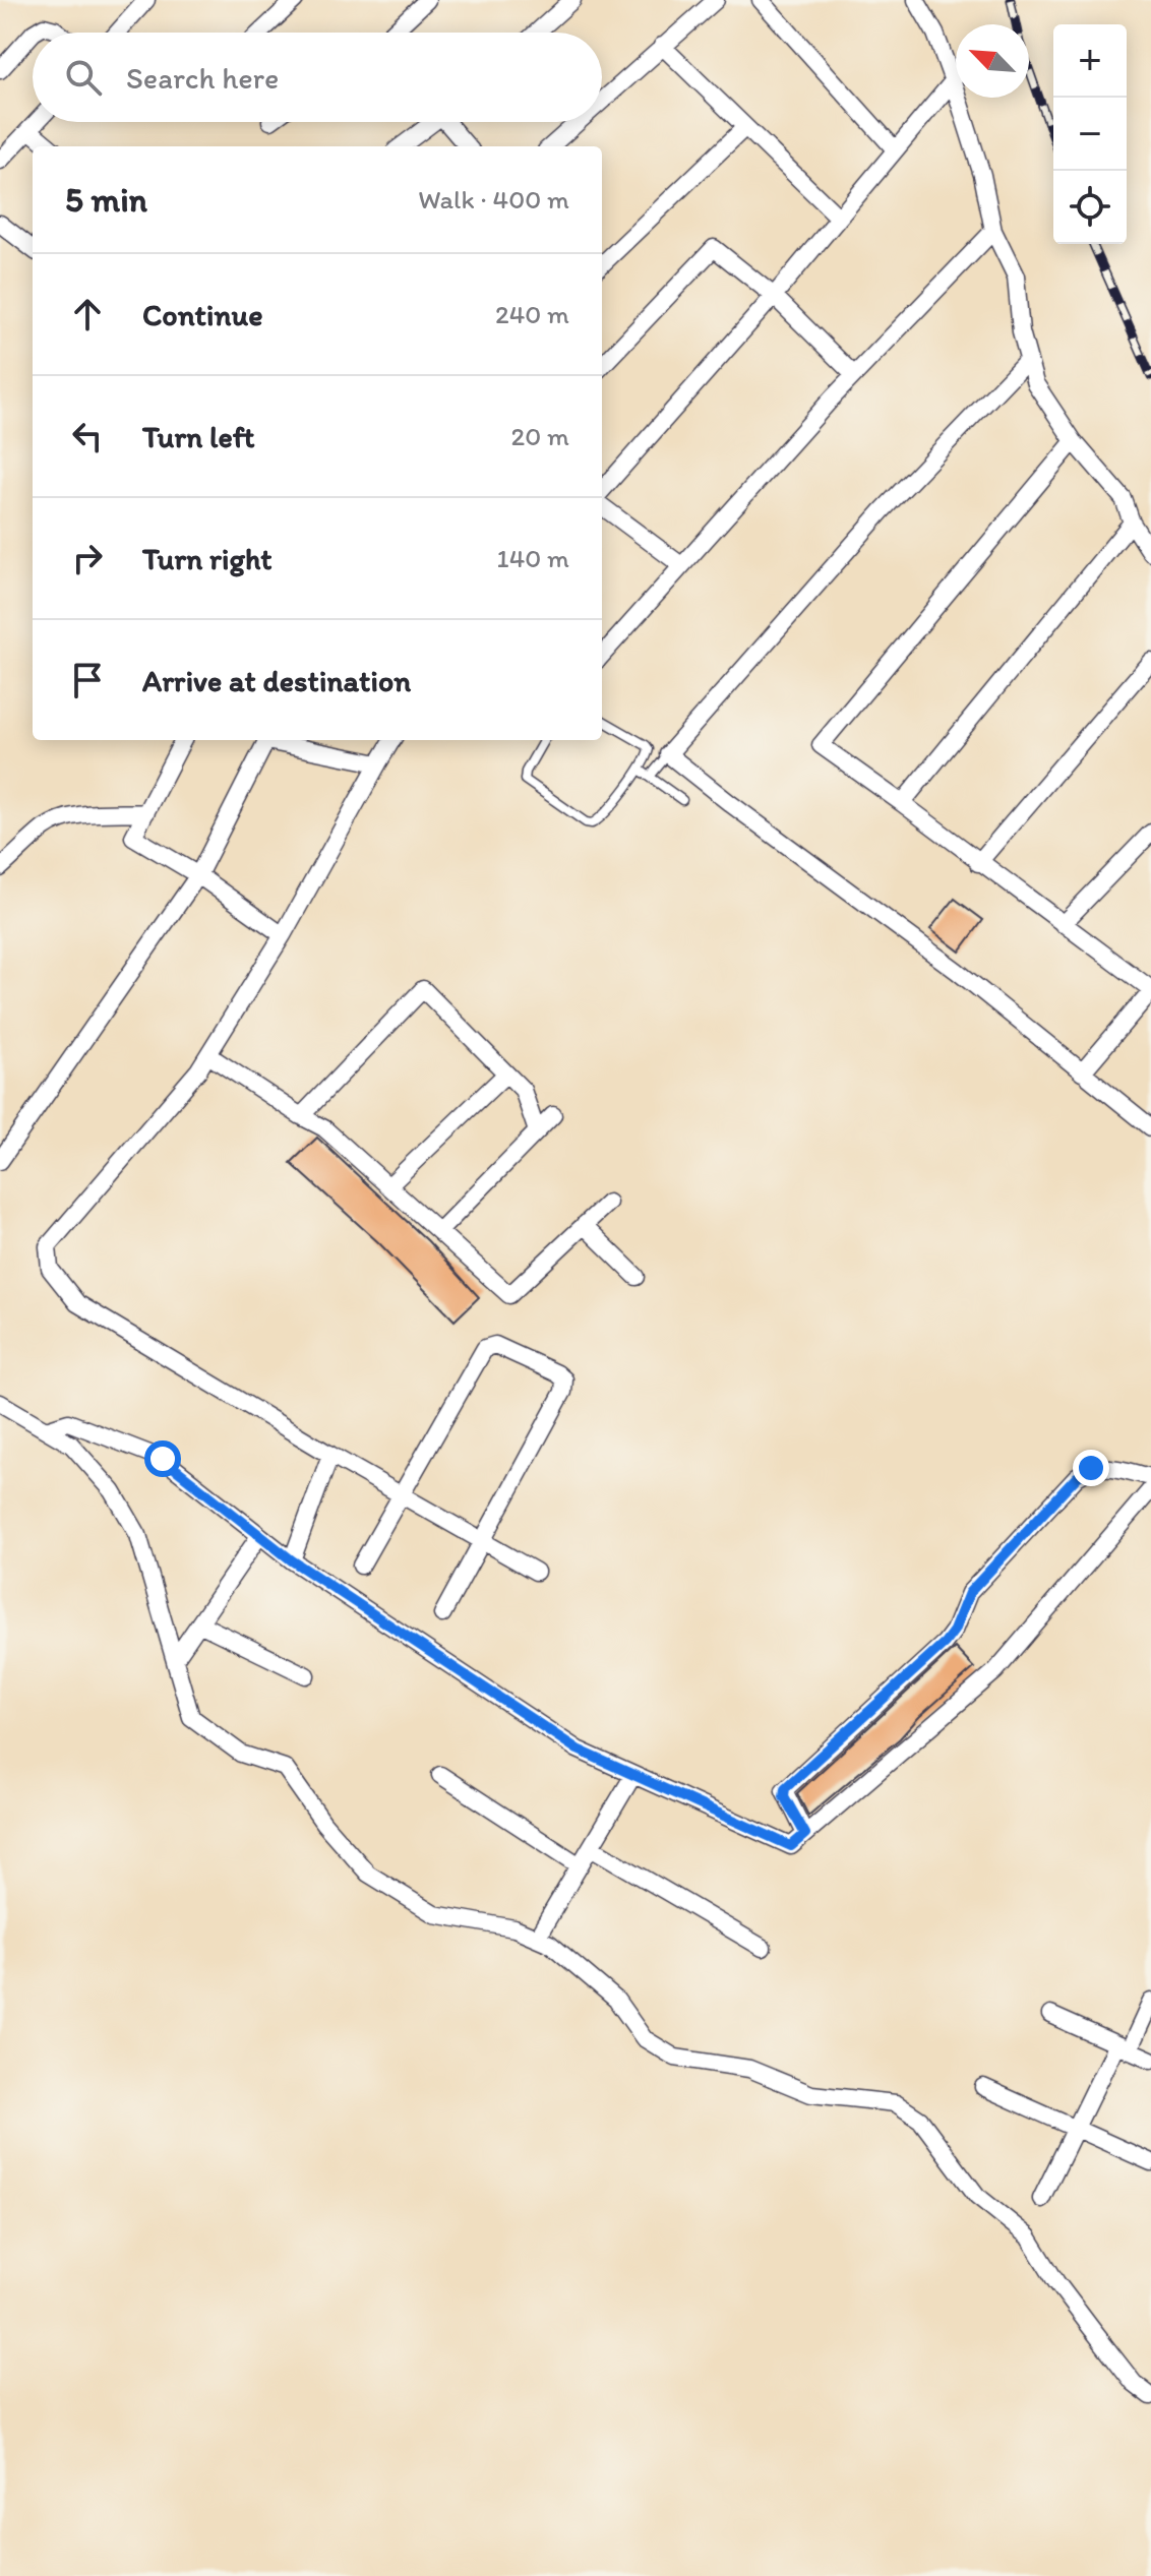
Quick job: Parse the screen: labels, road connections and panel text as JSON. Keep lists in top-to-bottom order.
{
  "north": "top left",
  "page": {
    "map_buttons": ["+", "−"],
    "search": "Search here",
    "heading": ["5 min", "Walk · 400 m"],
    "list": [
      ["Continue", "240 m"],
      ["Turn left", "20 m"],
      ["Turn right", "140 m"],
      "Arrive at destination"
    ]
  }
}
